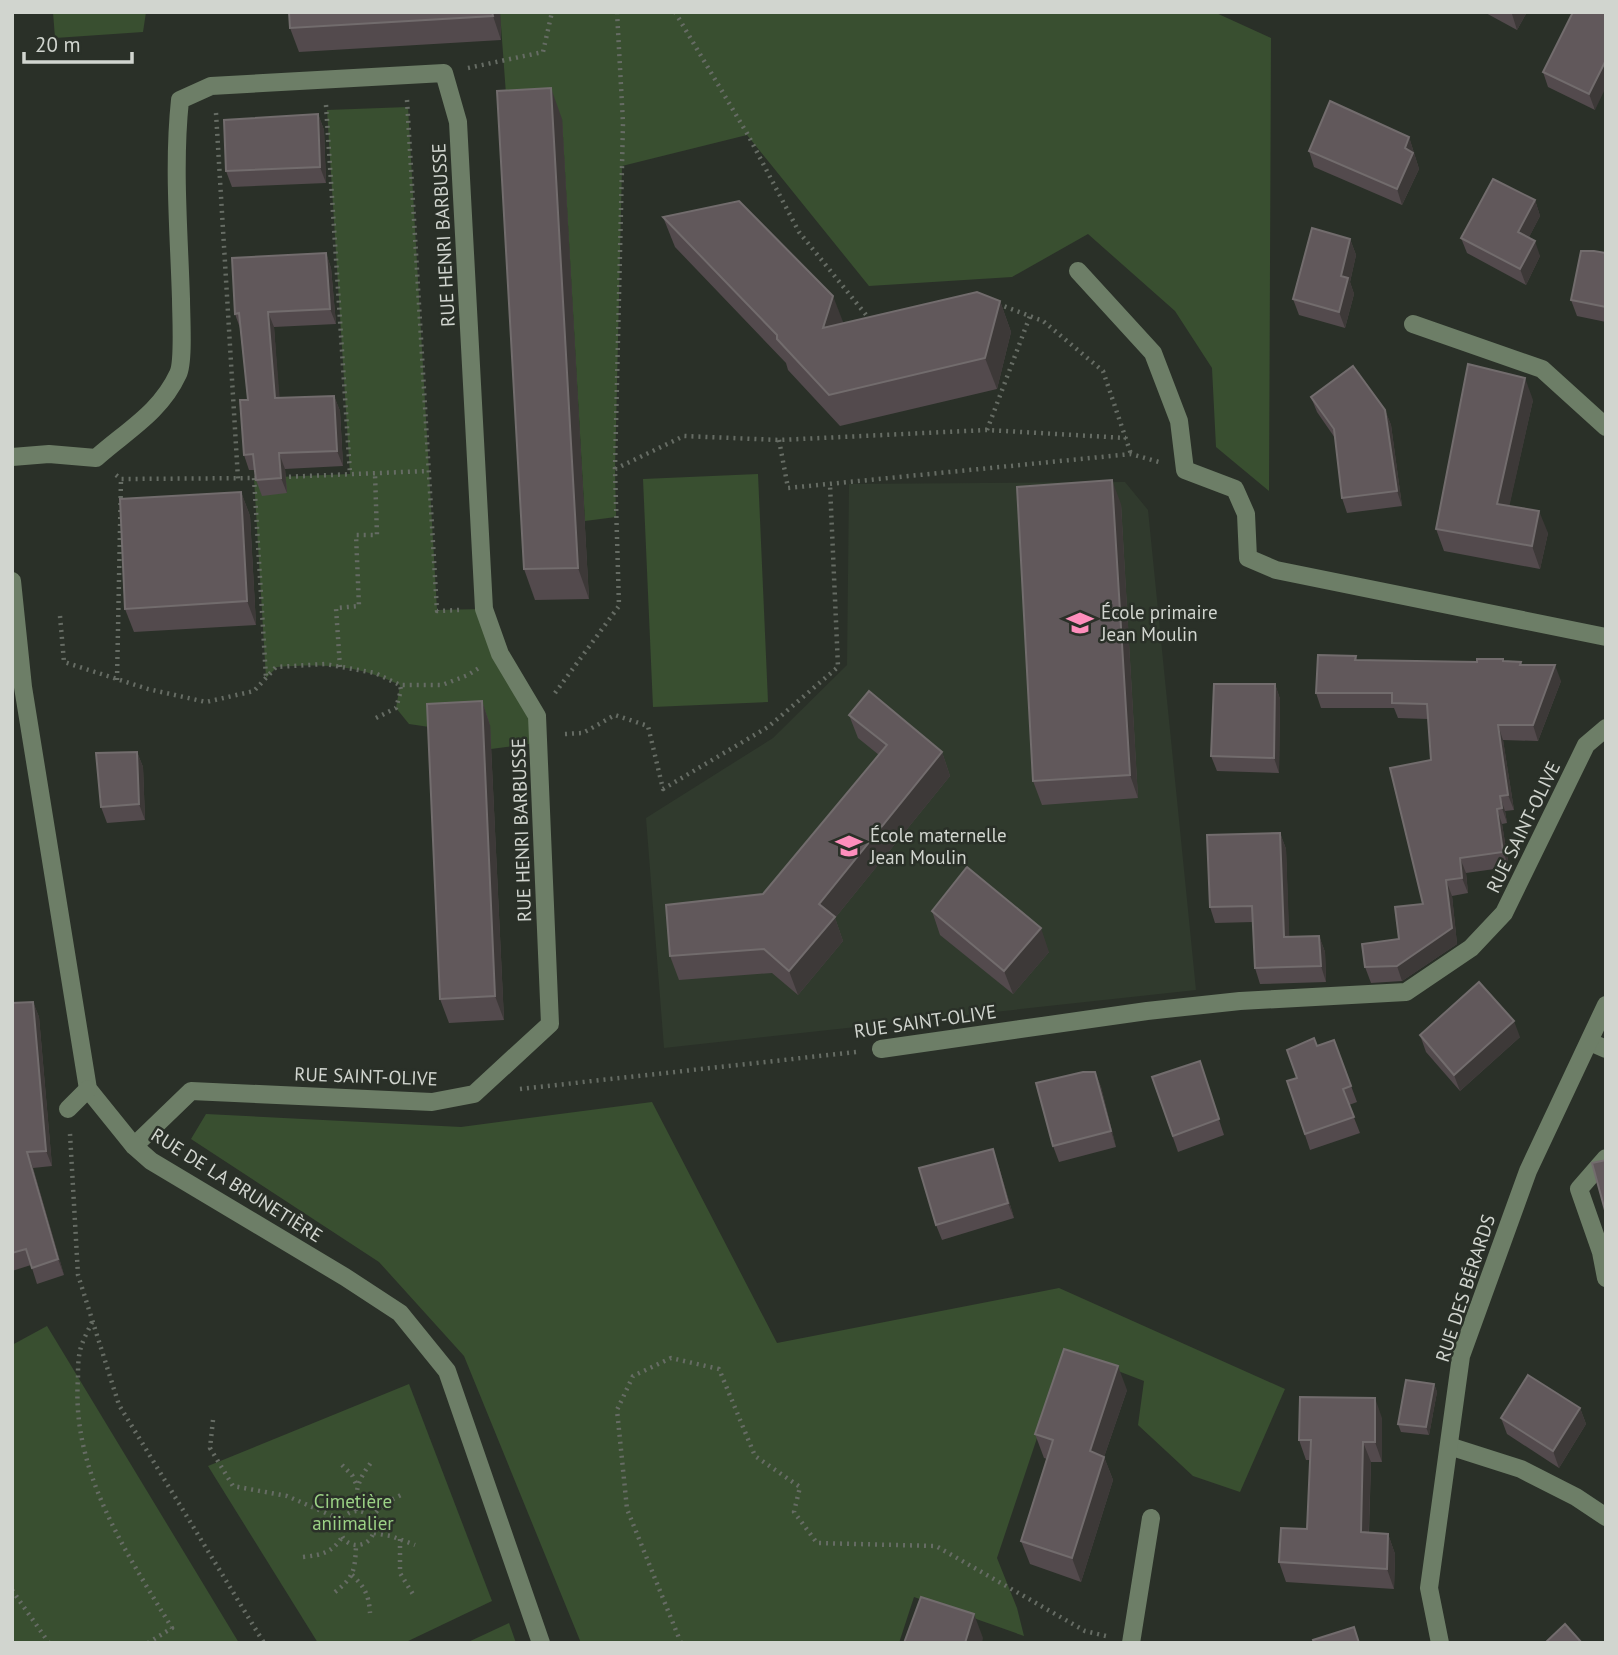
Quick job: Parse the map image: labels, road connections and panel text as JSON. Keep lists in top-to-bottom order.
{
  "streets": {
    "street": [
      "RUE HENRI BARBUSSE",
      "RUE SAINT-OLIVE",
      "RUE DE LA BRUNETIÈRE",
      "RUE DES BÉRARDS"
    ]
  },
  "crossings": [
    ["RUE HENRI BARBUSSE", "RUE SAINT-OLIVE"],
    ["RUE SAINT-OLIVE", "RUE DE LA BRUNETIÈRE"]
  ],
  "parks": ["Cimetière aniimalier"],
  "places": {
    "school or university": ["École primaire Jean Moulin", "École maternelle Jean Moulin"]
  },
  "scale_bar": "20 m"
}
